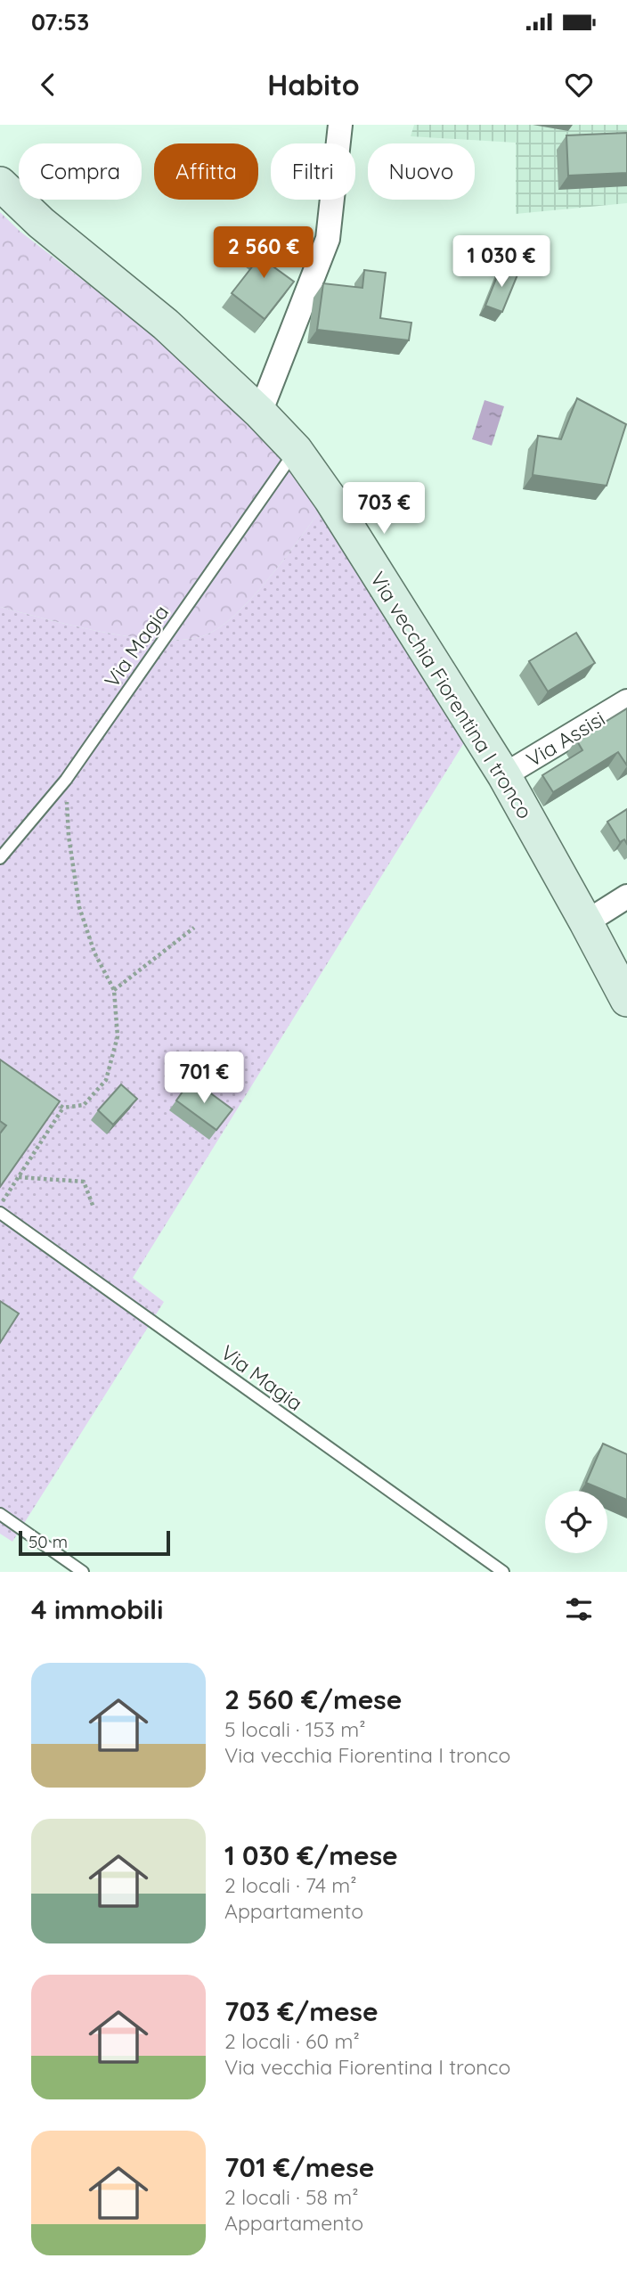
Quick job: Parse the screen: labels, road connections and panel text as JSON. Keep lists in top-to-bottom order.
{
  "streets": {
    "street": ["Via vecchia Fiorentina I tronco", "Via Assisi"],
    "lane": ["Via Magia"]
  },
  "crossings": [
    ["Via Magia", "Via vecchia Fiorentina I tronco"],
    ["Via vecchia Fiorentina I tronco", "Via Assisi"]
  ],
  "scale_bar": "50 m",
  "page": {
    "status": "07:53",
    "header": "Habito",
    "chip": [
      "Compra",
      "Affitta",
      "Filtri",
      "Nuovo"
    ],
    "price": [
      "2 560 €",
      "1 030 €",
      "703 €",
      "701 €"
    ],
    "scale": "50 m",
    "heading": "4 immobili",
    "list": [
      {
        "name": "2 560 €/mese",
        "note": "5 locali · 153 m² · Via vecchia Fiorentina I tronco"
      },
      {
        "name": "1 030 €/mese",
        "note": "2 locali · 74 m² · Appartamento"
      },
      {
        "name": "703 €/mese",
        "note": "2 locali · 60 m² · Via vecchia Fiorentina I tronco"
      },
      {
        "name": "701 €/mese",
        "note": "2 locali · 58 m² · Appartamento"
      }
    ]
  }
}
